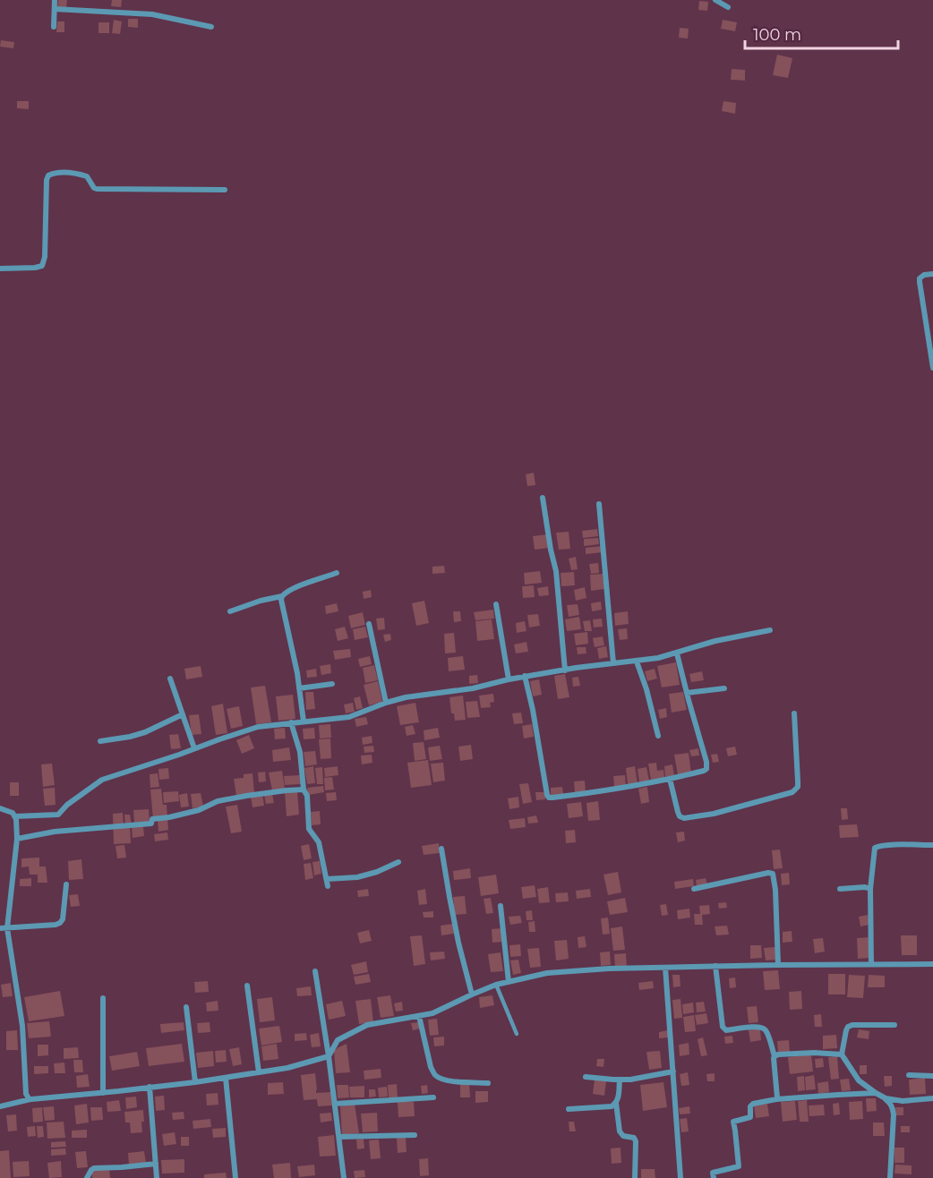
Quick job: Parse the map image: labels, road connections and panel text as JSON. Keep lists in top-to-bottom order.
{
  "scale_bar": "100 m"
}
